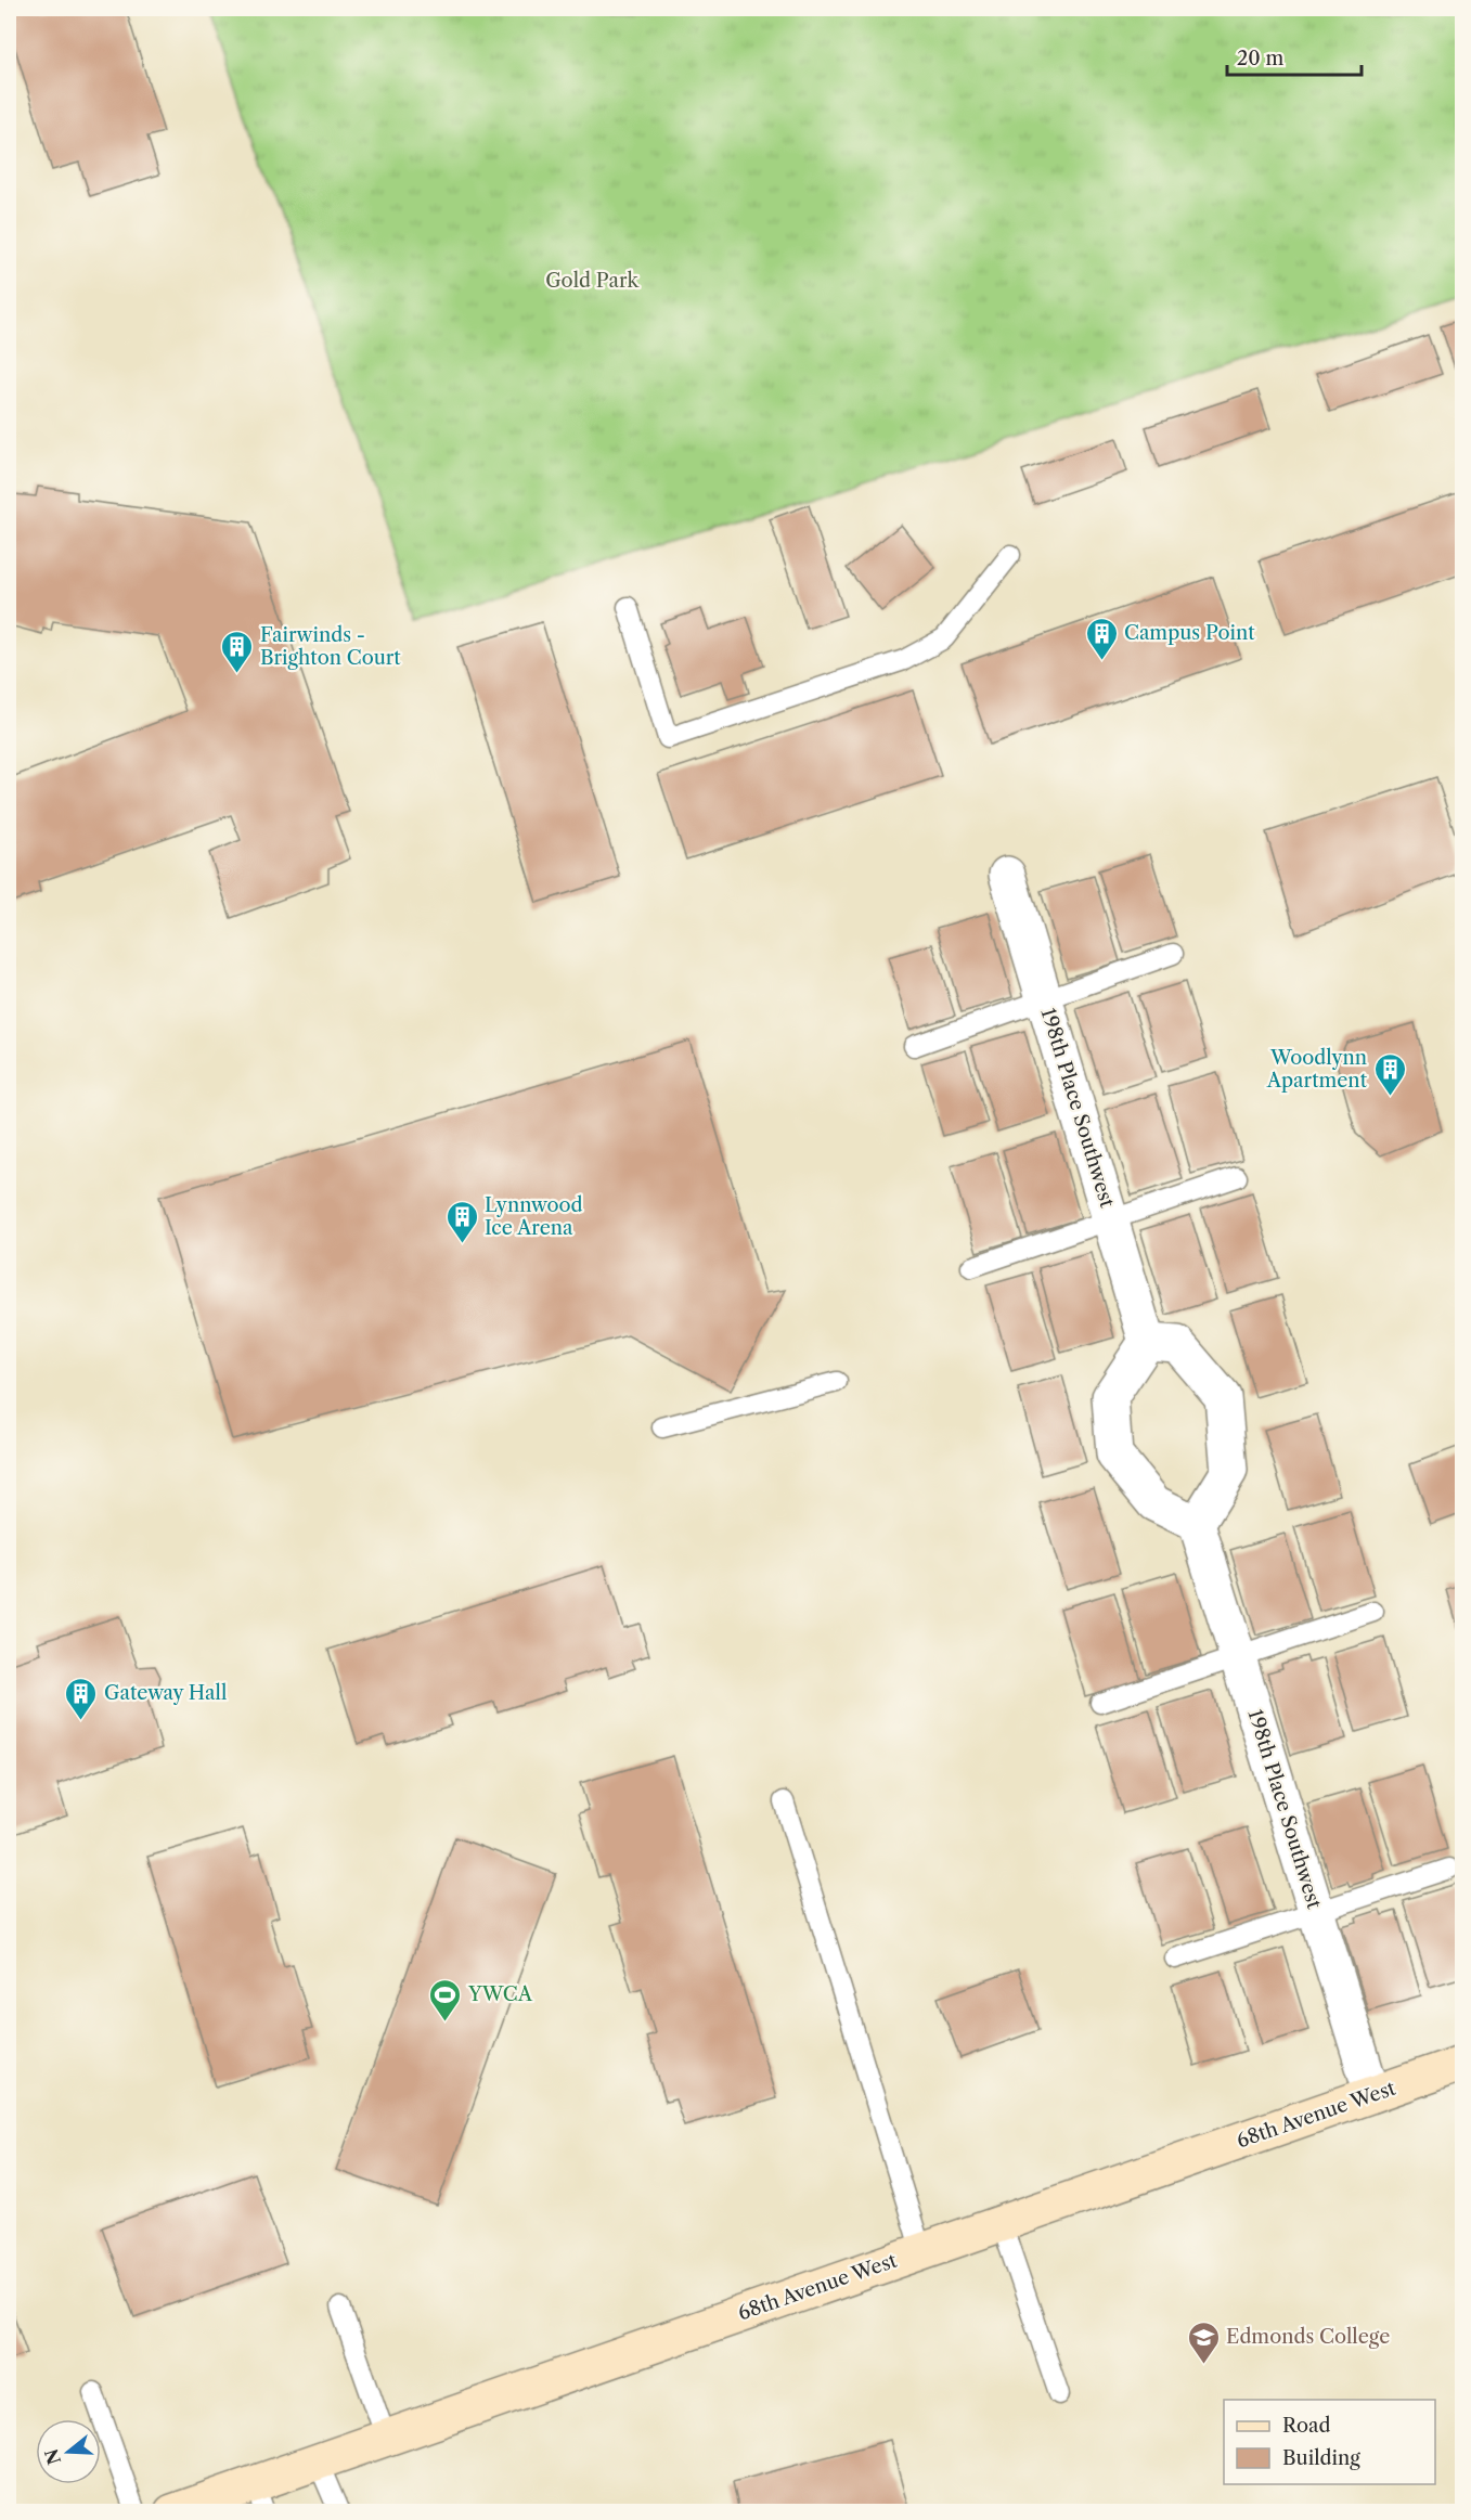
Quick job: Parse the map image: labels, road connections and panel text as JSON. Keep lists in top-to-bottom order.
{
  "streets": {
    "street": ["198th Place Southwest", "68th Avenue West"]
  },
  "crossings": [
    ["198th Place Southwest", "68th Avenue West"]
  ],
  "parks": ["Gold Park"],
  "places": {
    "building": [
      "Campus Point",
      "Fairwinds - Brighton Court",
      "Woodlynn Apartment",
      "Lynnwood Ice Arena",
      "Gateway Hall"
    ],
    "sports": ["YWCA"],
    "school or university": ["Edmonds College"]
  },
  "legend": ["Road", "Building"],
  "scale_bar": "20 m",
  "north": "left"
}
